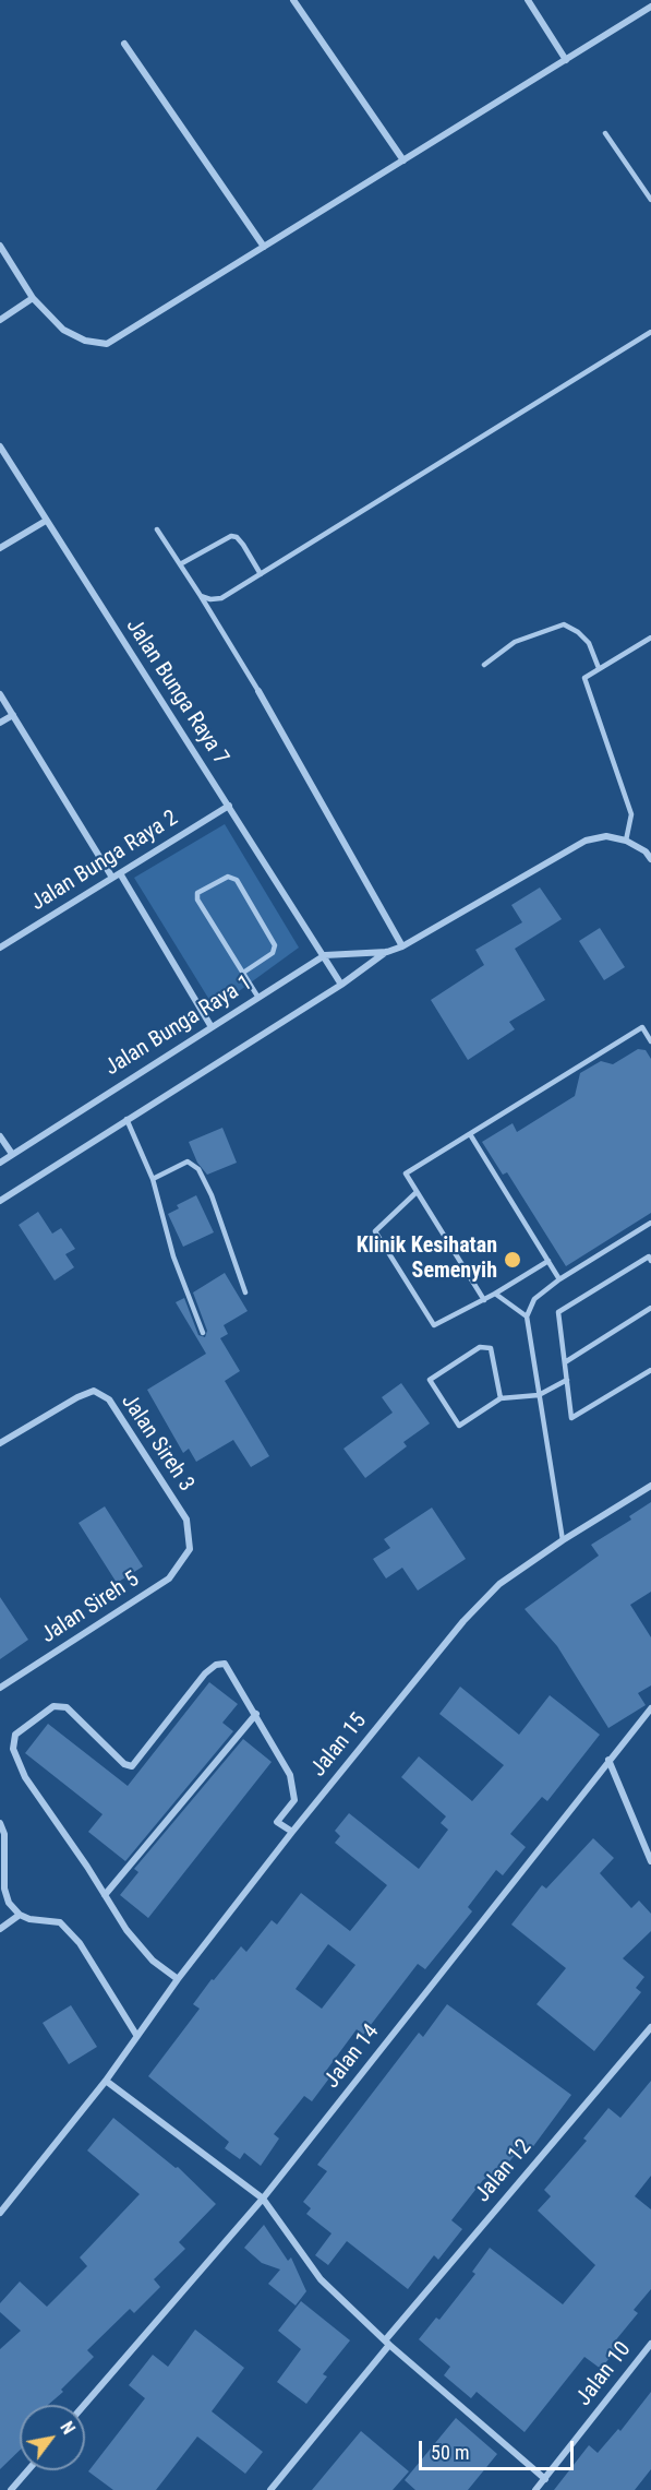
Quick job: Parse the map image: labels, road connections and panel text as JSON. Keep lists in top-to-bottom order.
{
  "streets": {
    "street": [
      "Jalan Bunga Raya 7",
      "Jalan Bunga Raya 2",
      "Jalan Bunga Raya 1",
      "Jalan Sireh 3",
      "Jalan Sireh 5",
      "Jalan 15",
      "Jalan 14",
      "Jalan 12",
      "Jalan 10"
    ]
  },
  "crossings": [
    ["Jalan Bunga Raya 7", "Jalan Bunga Raya 2"],
    ["Jalan Bunga Raya 7", "Jalan Bunga Raya 1"],
    ["Jalan Sireh 3", "Jalan Sireh 5"]
  ],
  "places": ["Klinik Kesihatan Semenyih"],
  "scale_bar": "50 m",
  "north": "top right"
}
